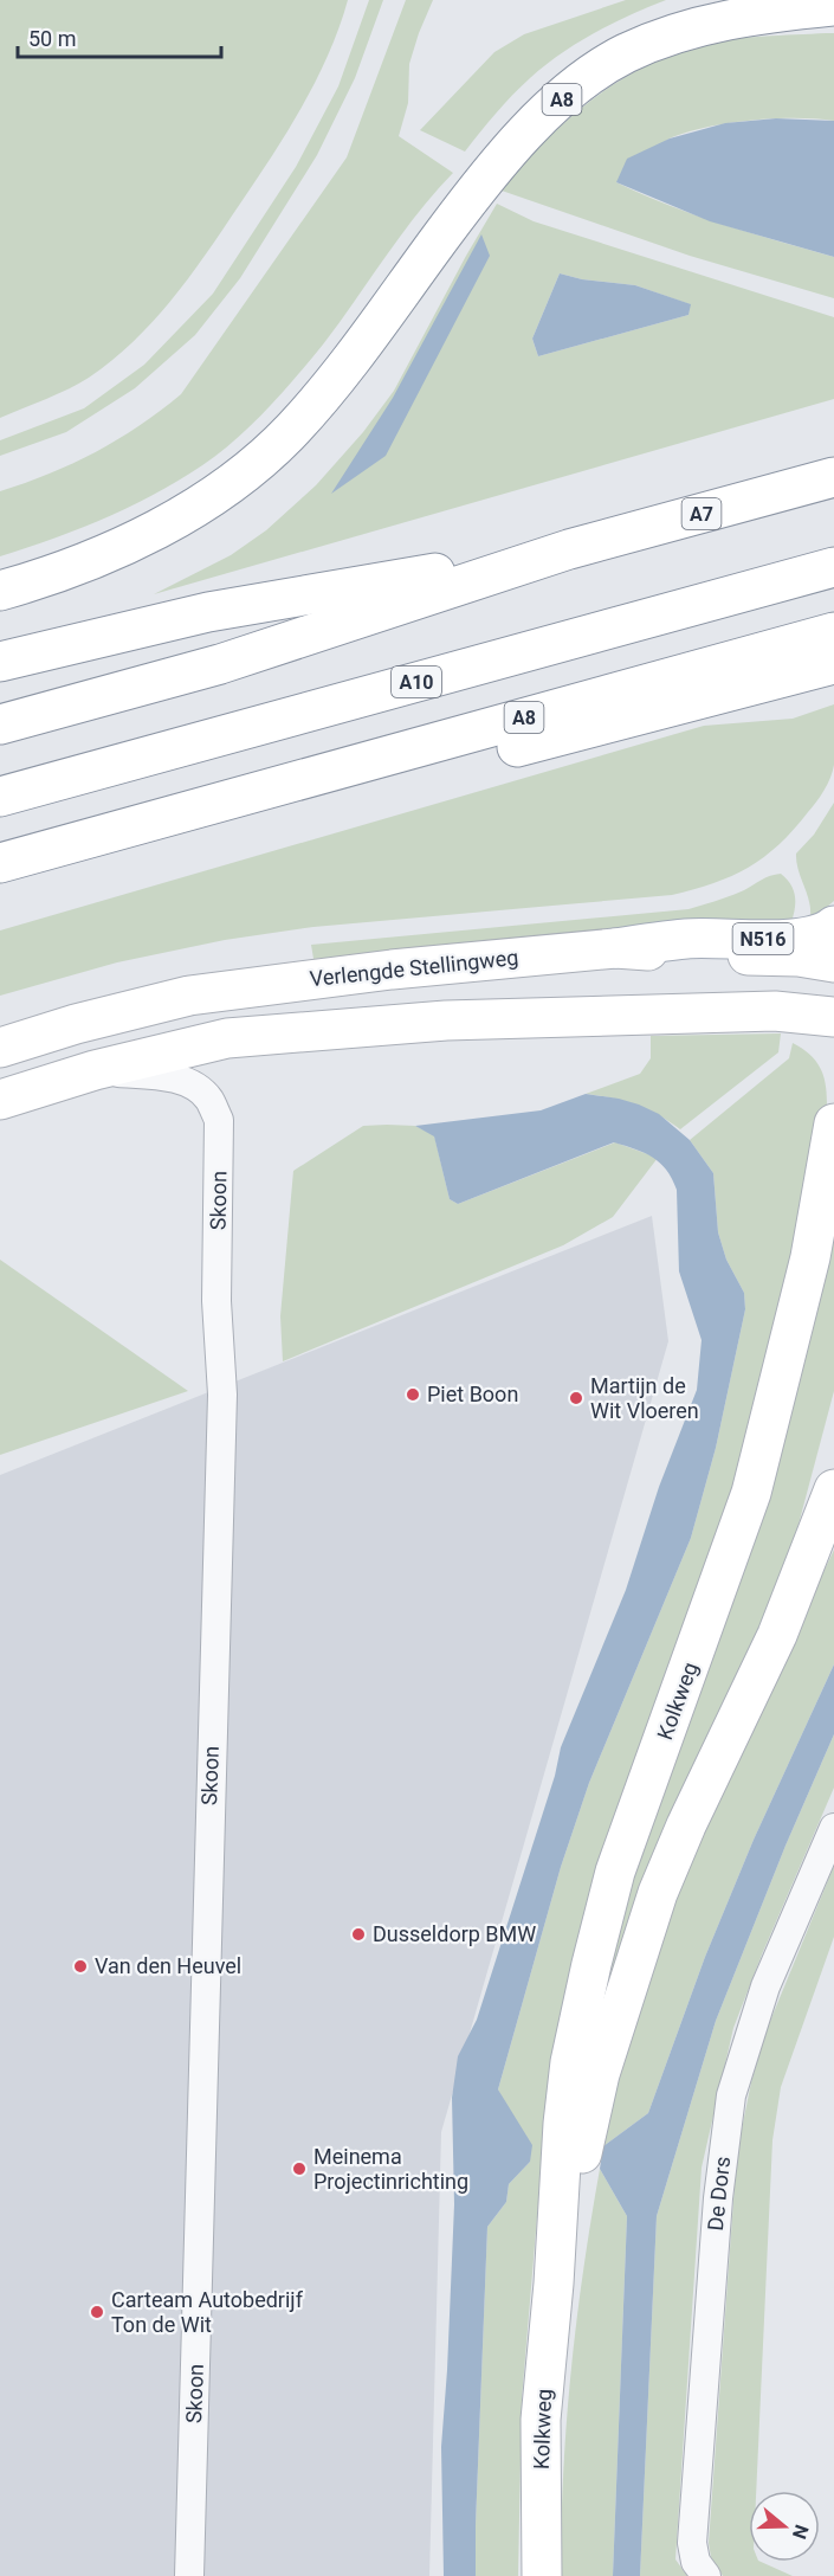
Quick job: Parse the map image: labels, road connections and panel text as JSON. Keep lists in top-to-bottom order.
{
  "streets": {
    "main road": [
      "A8",
      "A7",
      "A10",
      "N516",
      "Verlengde Stellingweg",
      "Kolkweg"
    ],
    "street": ["Skoon", "De Dors"]
  },
  "crossings": [
    ["N516", "Verlengde Stellingweg"]
  ],
  "places": [
    "Piet Boon",
    "Martijn de Wit Vloeren",
    "Dusseldorp BMW",
    "Van den Heuvel",
    "Meinema Projectinrichting",
    "Carteam Autobedrijf Ton de Wit"
  ],
  "scale_bar": "50 m",
  "north": "right"
}
